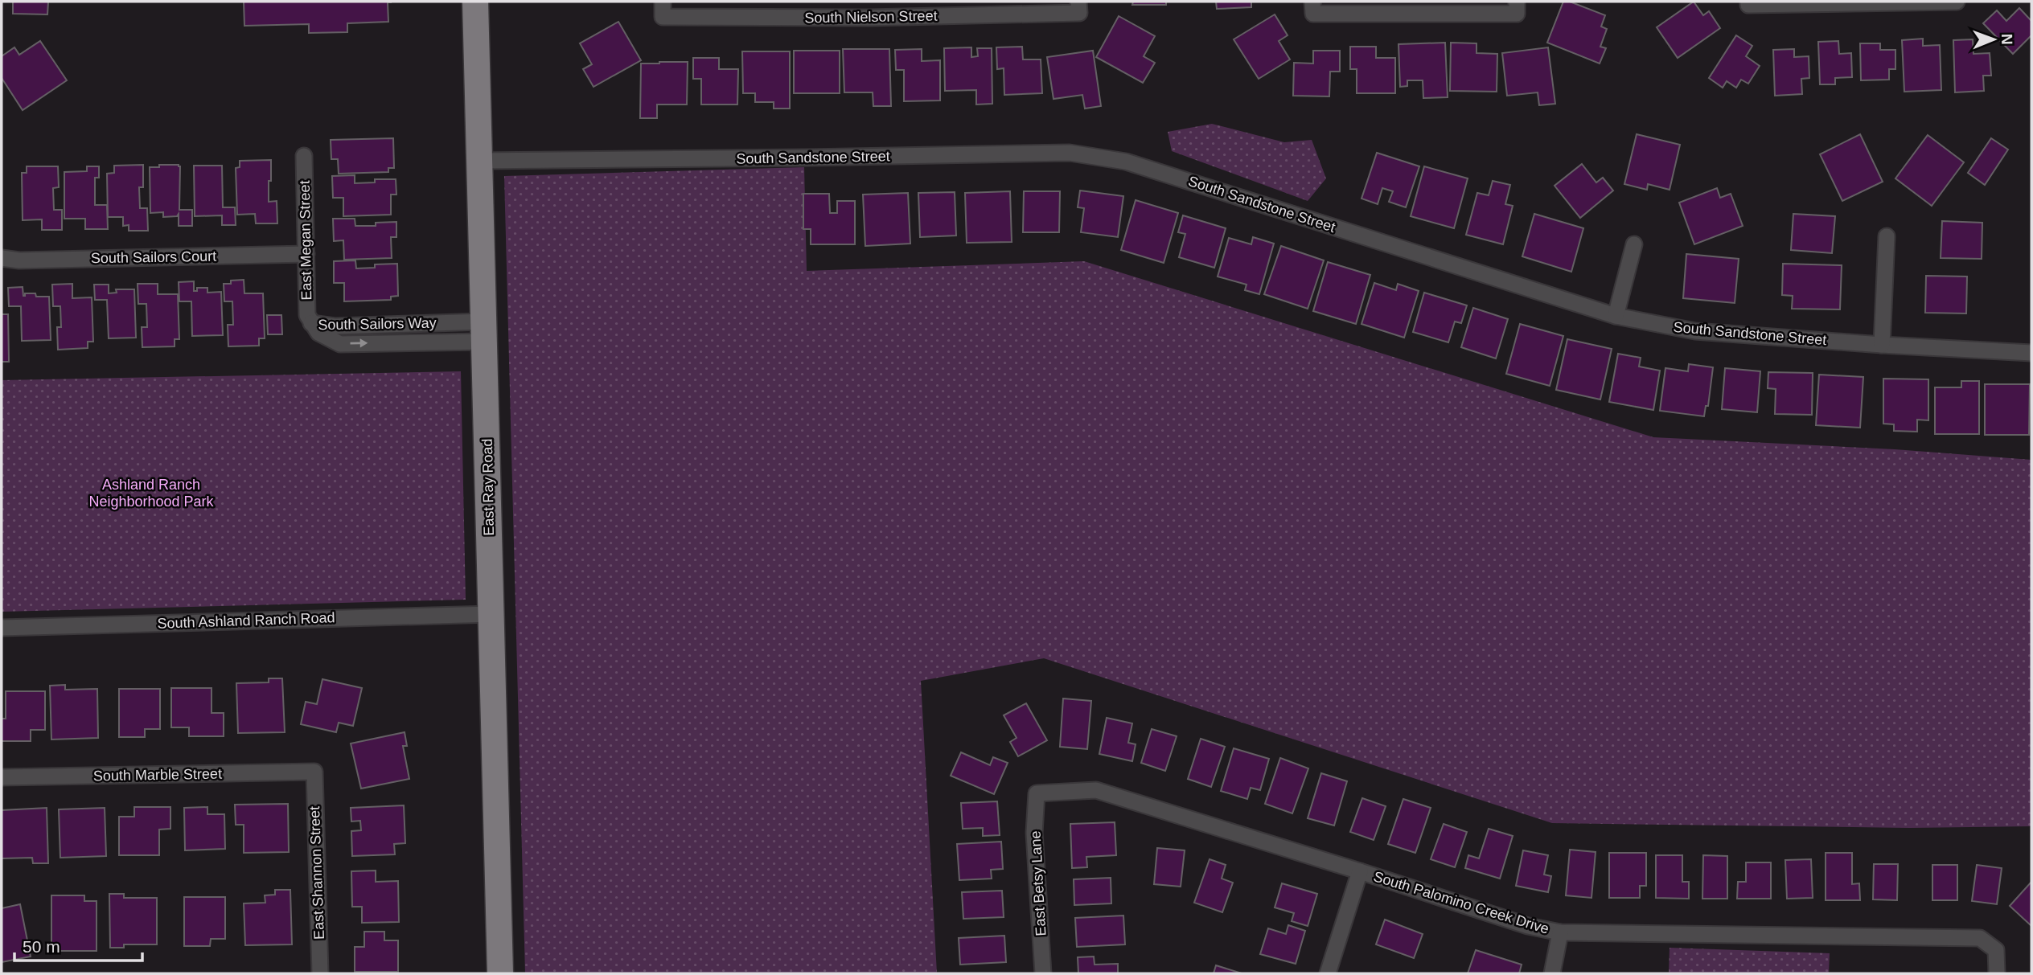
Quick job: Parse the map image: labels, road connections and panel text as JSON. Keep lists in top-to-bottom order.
{
  "streets": {
    "main road": ["East Ray Road"],
    "street": [
      "South Nielson Street",
      "South Sandstone Street",
      "East Megan Street",
      "South Sailors Court",
      "South Sailors Way",
      "South Ashland Ranch Road",
      "South Marble Street",
      "East Shannon Street",
      "East Betsy Lane",
      "South Palomino Creek Drive"
    ]
  },
  "crossings": [
    ["South Sandstone Street", "East Ray Road"],
    ["East Megan Street", "South Sailors Court"],
    ["East Megan Street", "South Sailors Way"],
    ["South Sailors Way", "East Ray Road"],
    ["East Ray Road", "South Ashland Ranch Road"],
    ["South Marble Street", "East Shannon Street"],
    ["East Betsy Lane", "South Palomino Creek Drive"]
  ],
  "parks": ["Ashland Ranch Neighborhood Park"],
  "scale_bar": "50 m",
  "north": "right"
}
